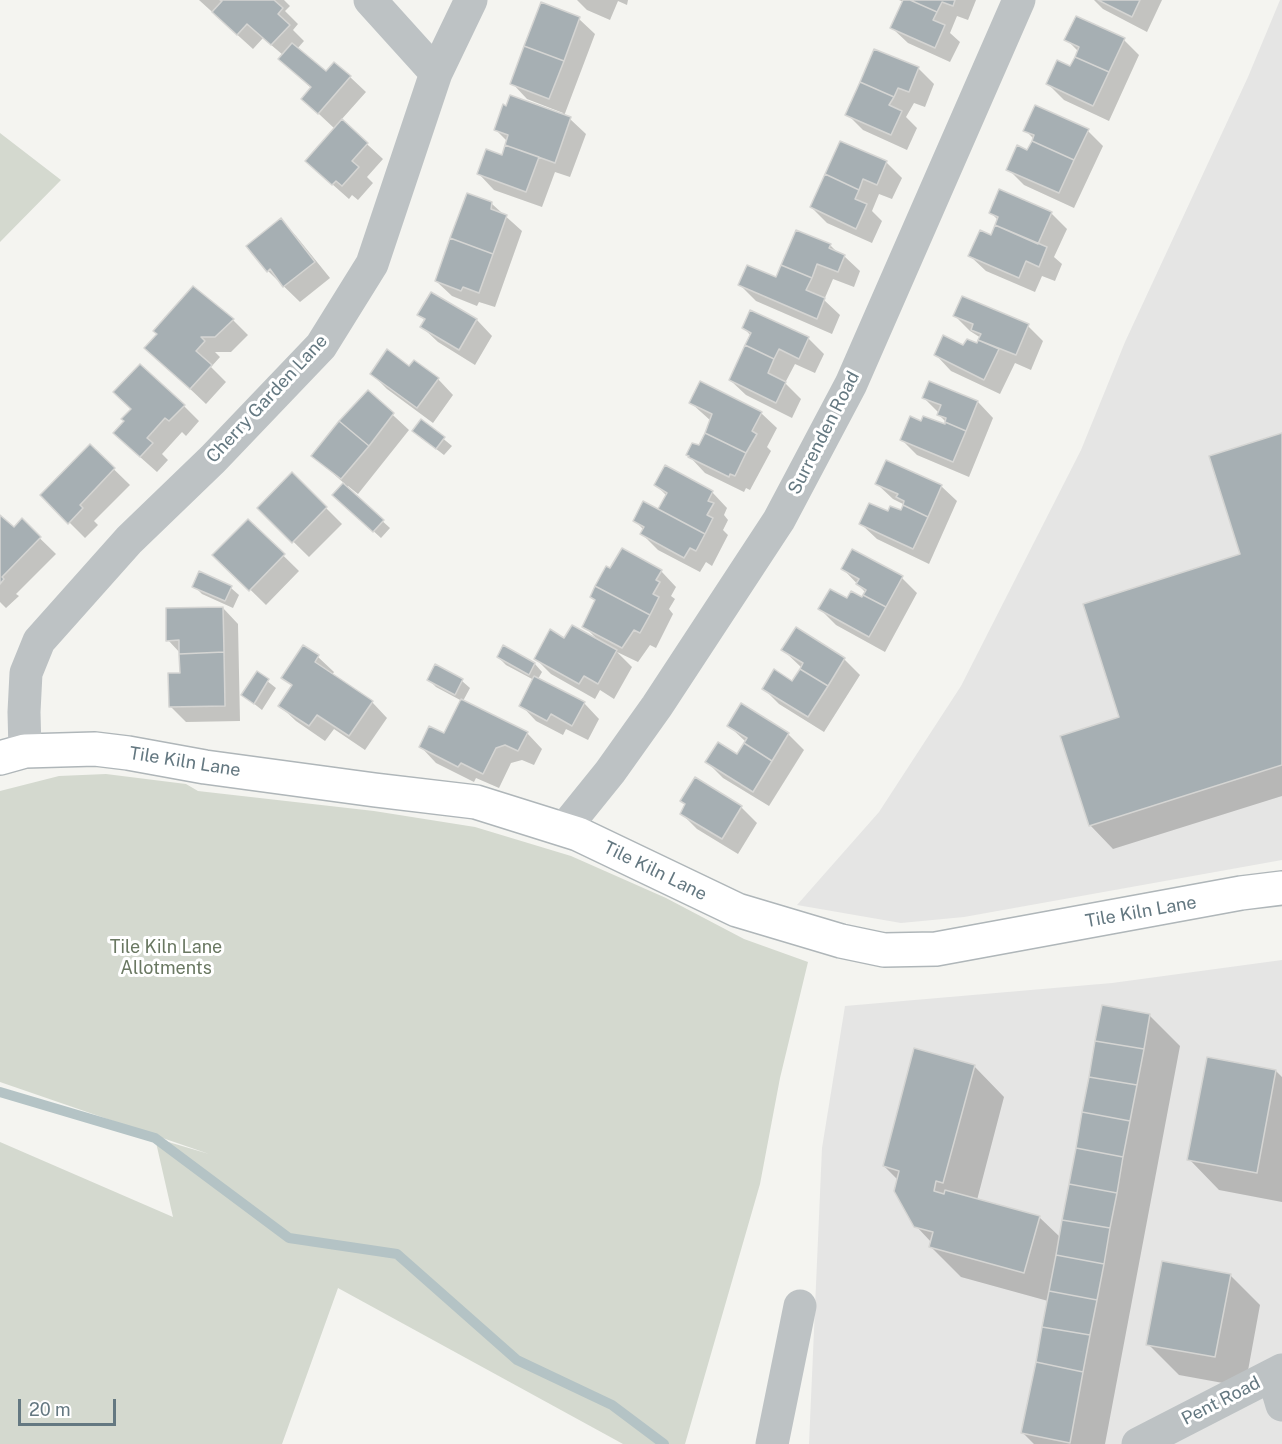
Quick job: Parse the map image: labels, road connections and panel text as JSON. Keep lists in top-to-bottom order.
{
  "streets": {
    "street": [
      "Cherry Garden Lane",
      "Surrenden Road",
      "Tile Kiln Lane",
      "Pent Road"
    ]
  },
  "crossings": [
    ["Cherry Garden Lane", "Tile Kiln Lane"],
    ["Surrenden Road", "Tile Kiln Lane"]
  ],
  "parks": ["Tile Kiln Lane Allotments"],
  "scale_bar": "20 m"
}
